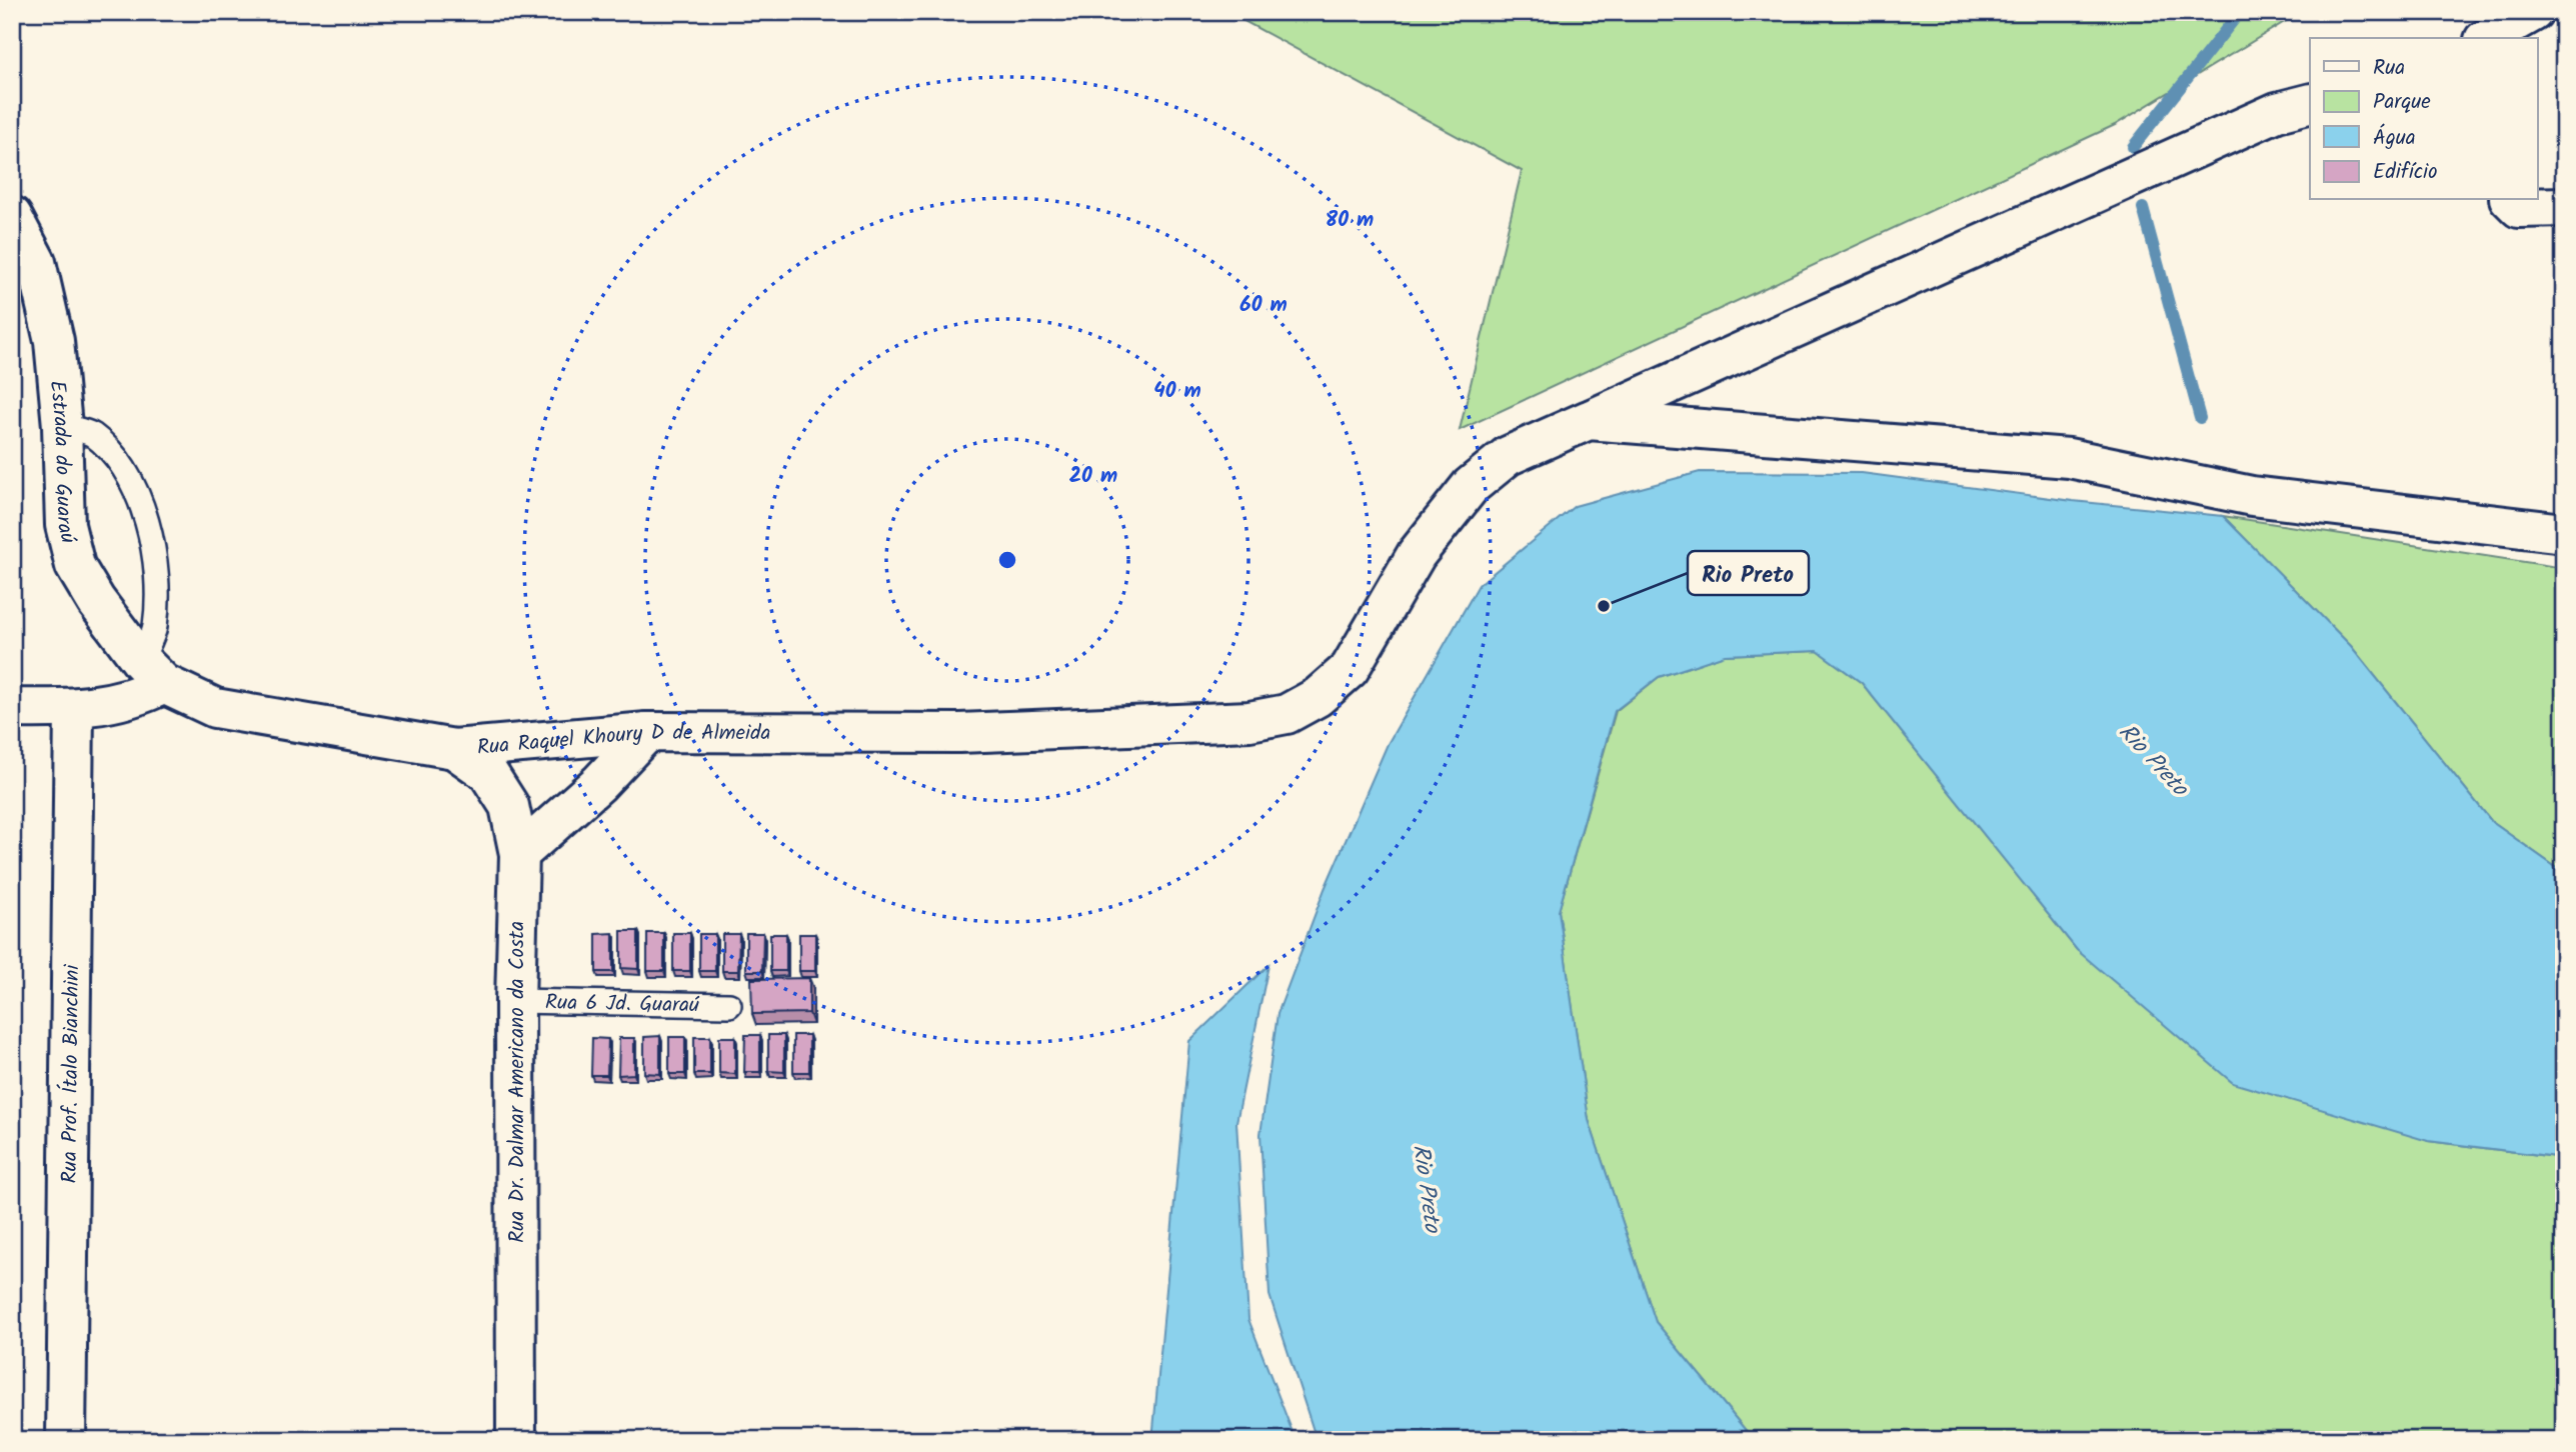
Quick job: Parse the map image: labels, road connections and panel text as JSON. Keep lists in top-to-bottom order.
{
  "streets": {
    "street": [
      "Estrada do Guaraú",
      "Rua Raquel Khoury D de Almeida",
      "Rua Prof. Ítalo Bianchini",
      "Rua Dr. Dalmar Americano da Costa"
    ],
    "lane": ["Rua 6 Jd. Guaraú"]
  },
  "crossings": [
    ["Estrada do Guaraú", "Rua Raquel Khoury D de Almeida"],
    ["Rua Raquel Khoury D de Almeida", "Rua Dr. Dalmar Americano da Costa"],
    ["Rua 6 Jd. Guaraú", "Rua Dr. Dalmar Americano da Costa"]
  ],
  "water": ["Rio Preto"],
  "places": ["Rio Preto"],
  "legend": [
    "Rua",
    "Parque",
    "Água",
    "Edifício"
  ],
  "rings": [
    "80 m",
    "60 m",
    "40 m",
    "20 m"
  ]
}
